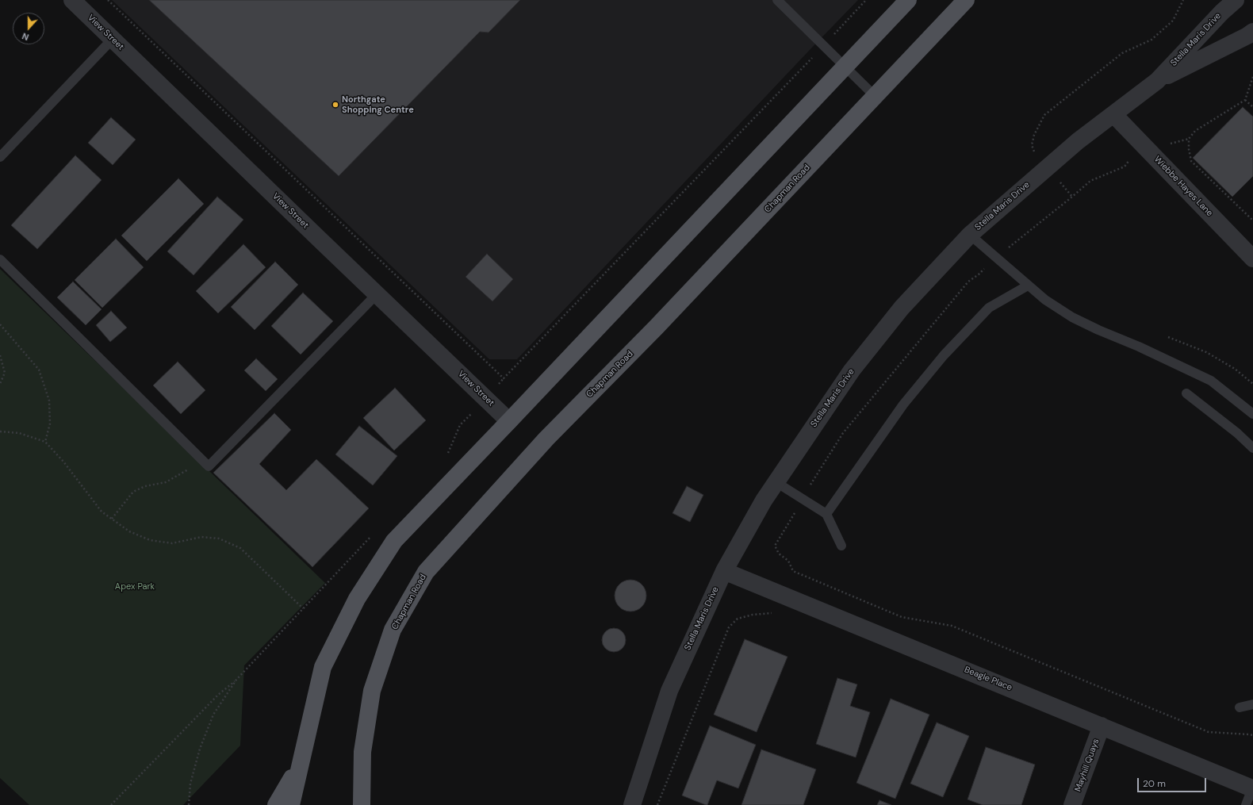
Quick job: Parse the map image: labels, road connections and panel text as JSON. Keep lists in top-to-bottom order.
{
  "streets": {
    "main road": ["Chapman Road"],
    "street": [
      "View Street",
      "Stella Maris Drive",
      "Wiebbe Hayes Lane",
      "Beagle Place",
      "Mayhill Quays"
    ]
  },
  "crossings": [
    ["Stella Maris Drive", "Wiebbe Hayes Lane"],
    ["Stella Maris Drive", "Beagle Place"],
    ["Beagle Place", "Mayhill Quays"]
  ],
  "parks": ["Apex Park"],
  "places": ["Northgate Shopping Centre"],
  "scale_bar": "20 m",
  "north": "bottom"
}
